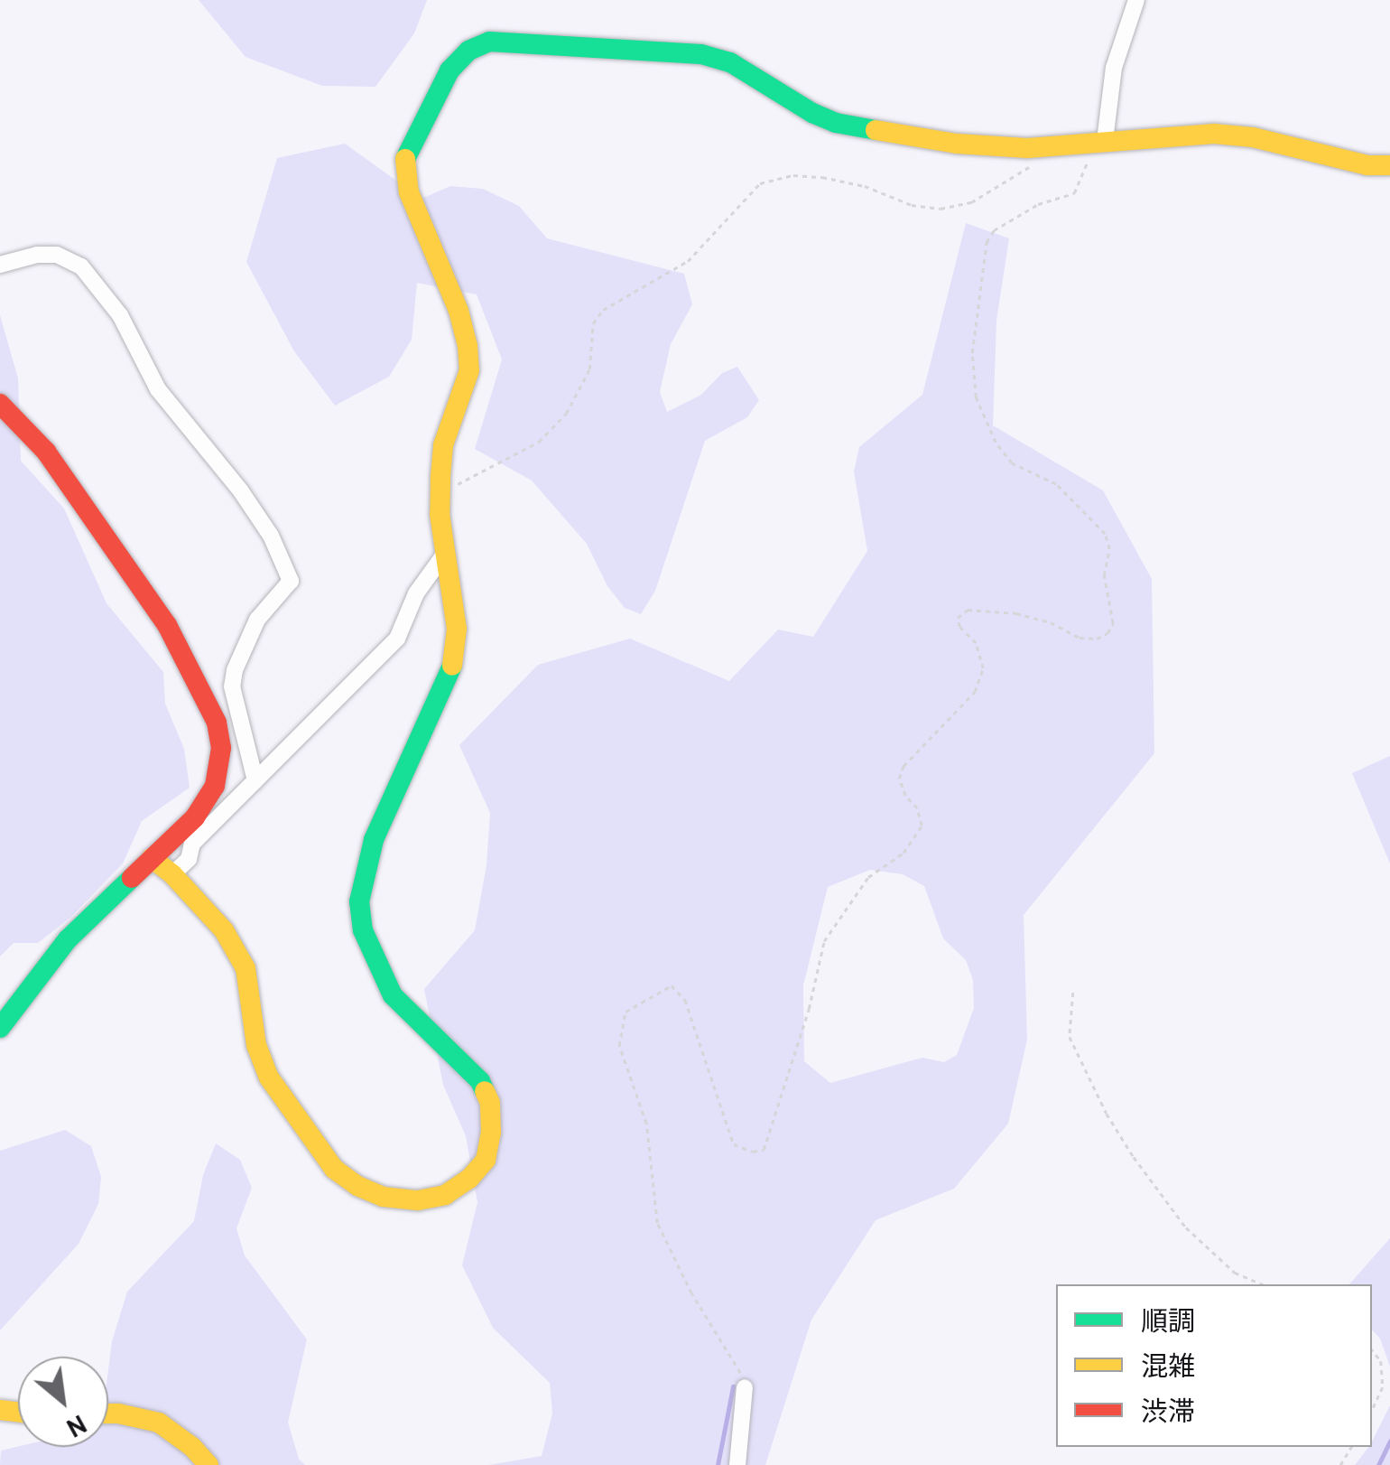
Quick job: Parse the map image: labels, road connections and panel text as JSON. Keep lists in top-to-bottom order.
{
  "legend": ["順調", "混雑", "渋滞"],
  "north": "bottom right"
}
